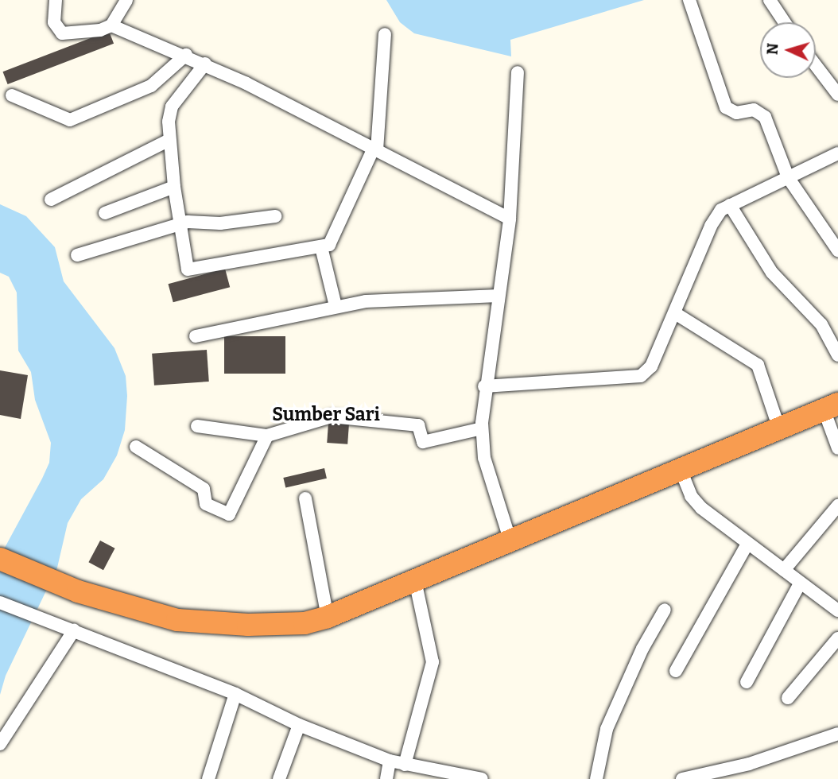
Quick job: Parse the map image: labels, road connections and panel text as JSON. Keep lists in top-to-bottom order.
{
  "districts": ["Sumber Sari"],
  "north": "left"
}
